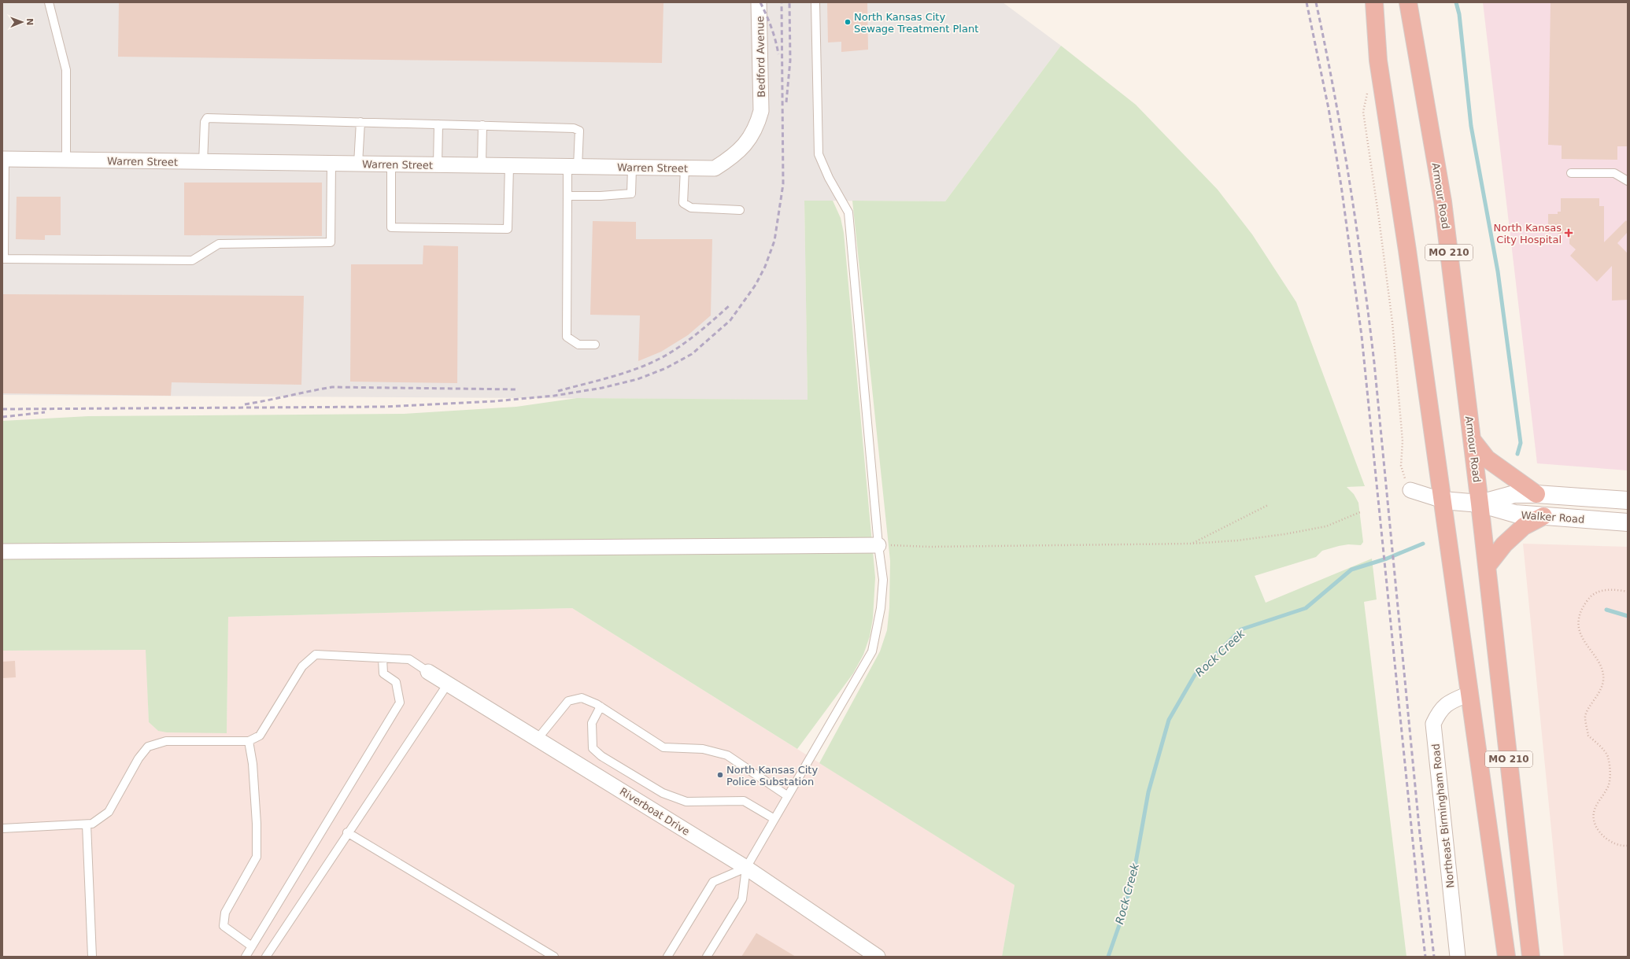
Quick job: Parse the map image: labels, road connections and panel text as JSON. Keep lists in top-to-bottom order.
{
  "streets": {
    "highway": ["Armour Road", "MO 210"],
    "street": [
      "Bedford Avenue",
      "Warren Street",
      "Walker Road",
      "Riverboat Drive",
      "Northeast Birmingham Road"
    ]
  },
  "crossings": [
    ["Bedford Avenue", "Warren Street"],
    ["Armour Road", "MO 210"],
    ["Armour Road", "Walker Road"],
    ["MO 210", "Walker Road"],
    ["MO 210", "Northeast Birmingham Road"]
  ],
  "water": ["Rock Creek"],
  "places": {
    "other": ["North Kansas City Sewage Treatment Plant", "North Kansas City Police Substation"],
    "health": ["North Kansas City Hospital"]
  },
  "north": "right"
}
